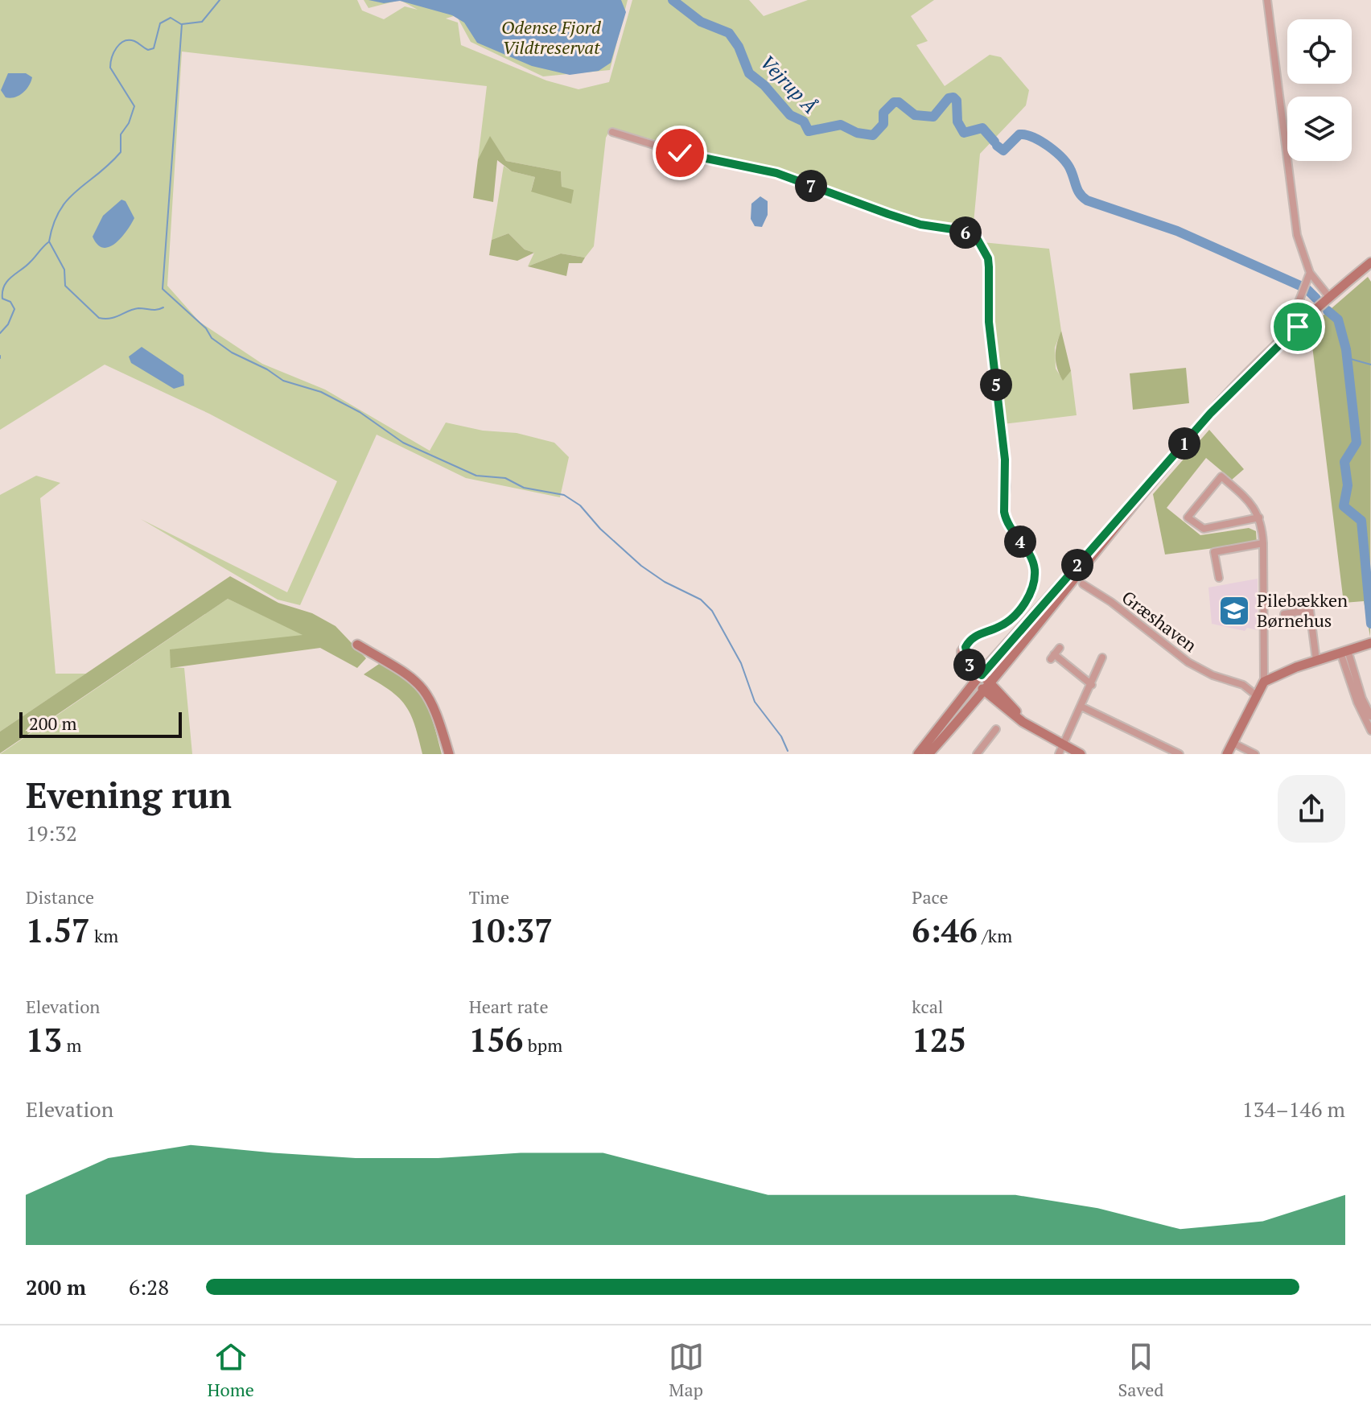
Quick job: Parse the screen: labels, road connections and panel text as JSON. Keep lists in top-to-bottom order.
{
  "streets": {
    "street": ["Græshaven"]
  },
  "water": ["Vejrup Å"],
  "parks": ["Odense Fjord Vildtreservat"],
  "places": {
    "school or university": ["Pilebækken Børnehus"]
  },
  "scale_bar": "200 m",
  "page": {
    "pins": [
      "7",
      "6",
      "5",
      "1",
      "4",
      "2",
      "3"
    ],
    "scale": "200 m",
    "heading": ["Evening run", "19:32"],
    "stats": [
      ["Distance", "1.57 km"],
      ["Time", "10:37"],
      ["Pace", "6:46 /km"],
      ["Elevation", "13 m"],
      ["Heart rate", "156 bpm"],
      ["kcal", "125"]
    ],
    "chart": ["Elevation", "134–146 m"],
    "list": [
      {
        "name": "200 m",
        "note": "6:28"
      }
    ],
    "tabs": ["Home", "Map", "Saved"]
  }
}
